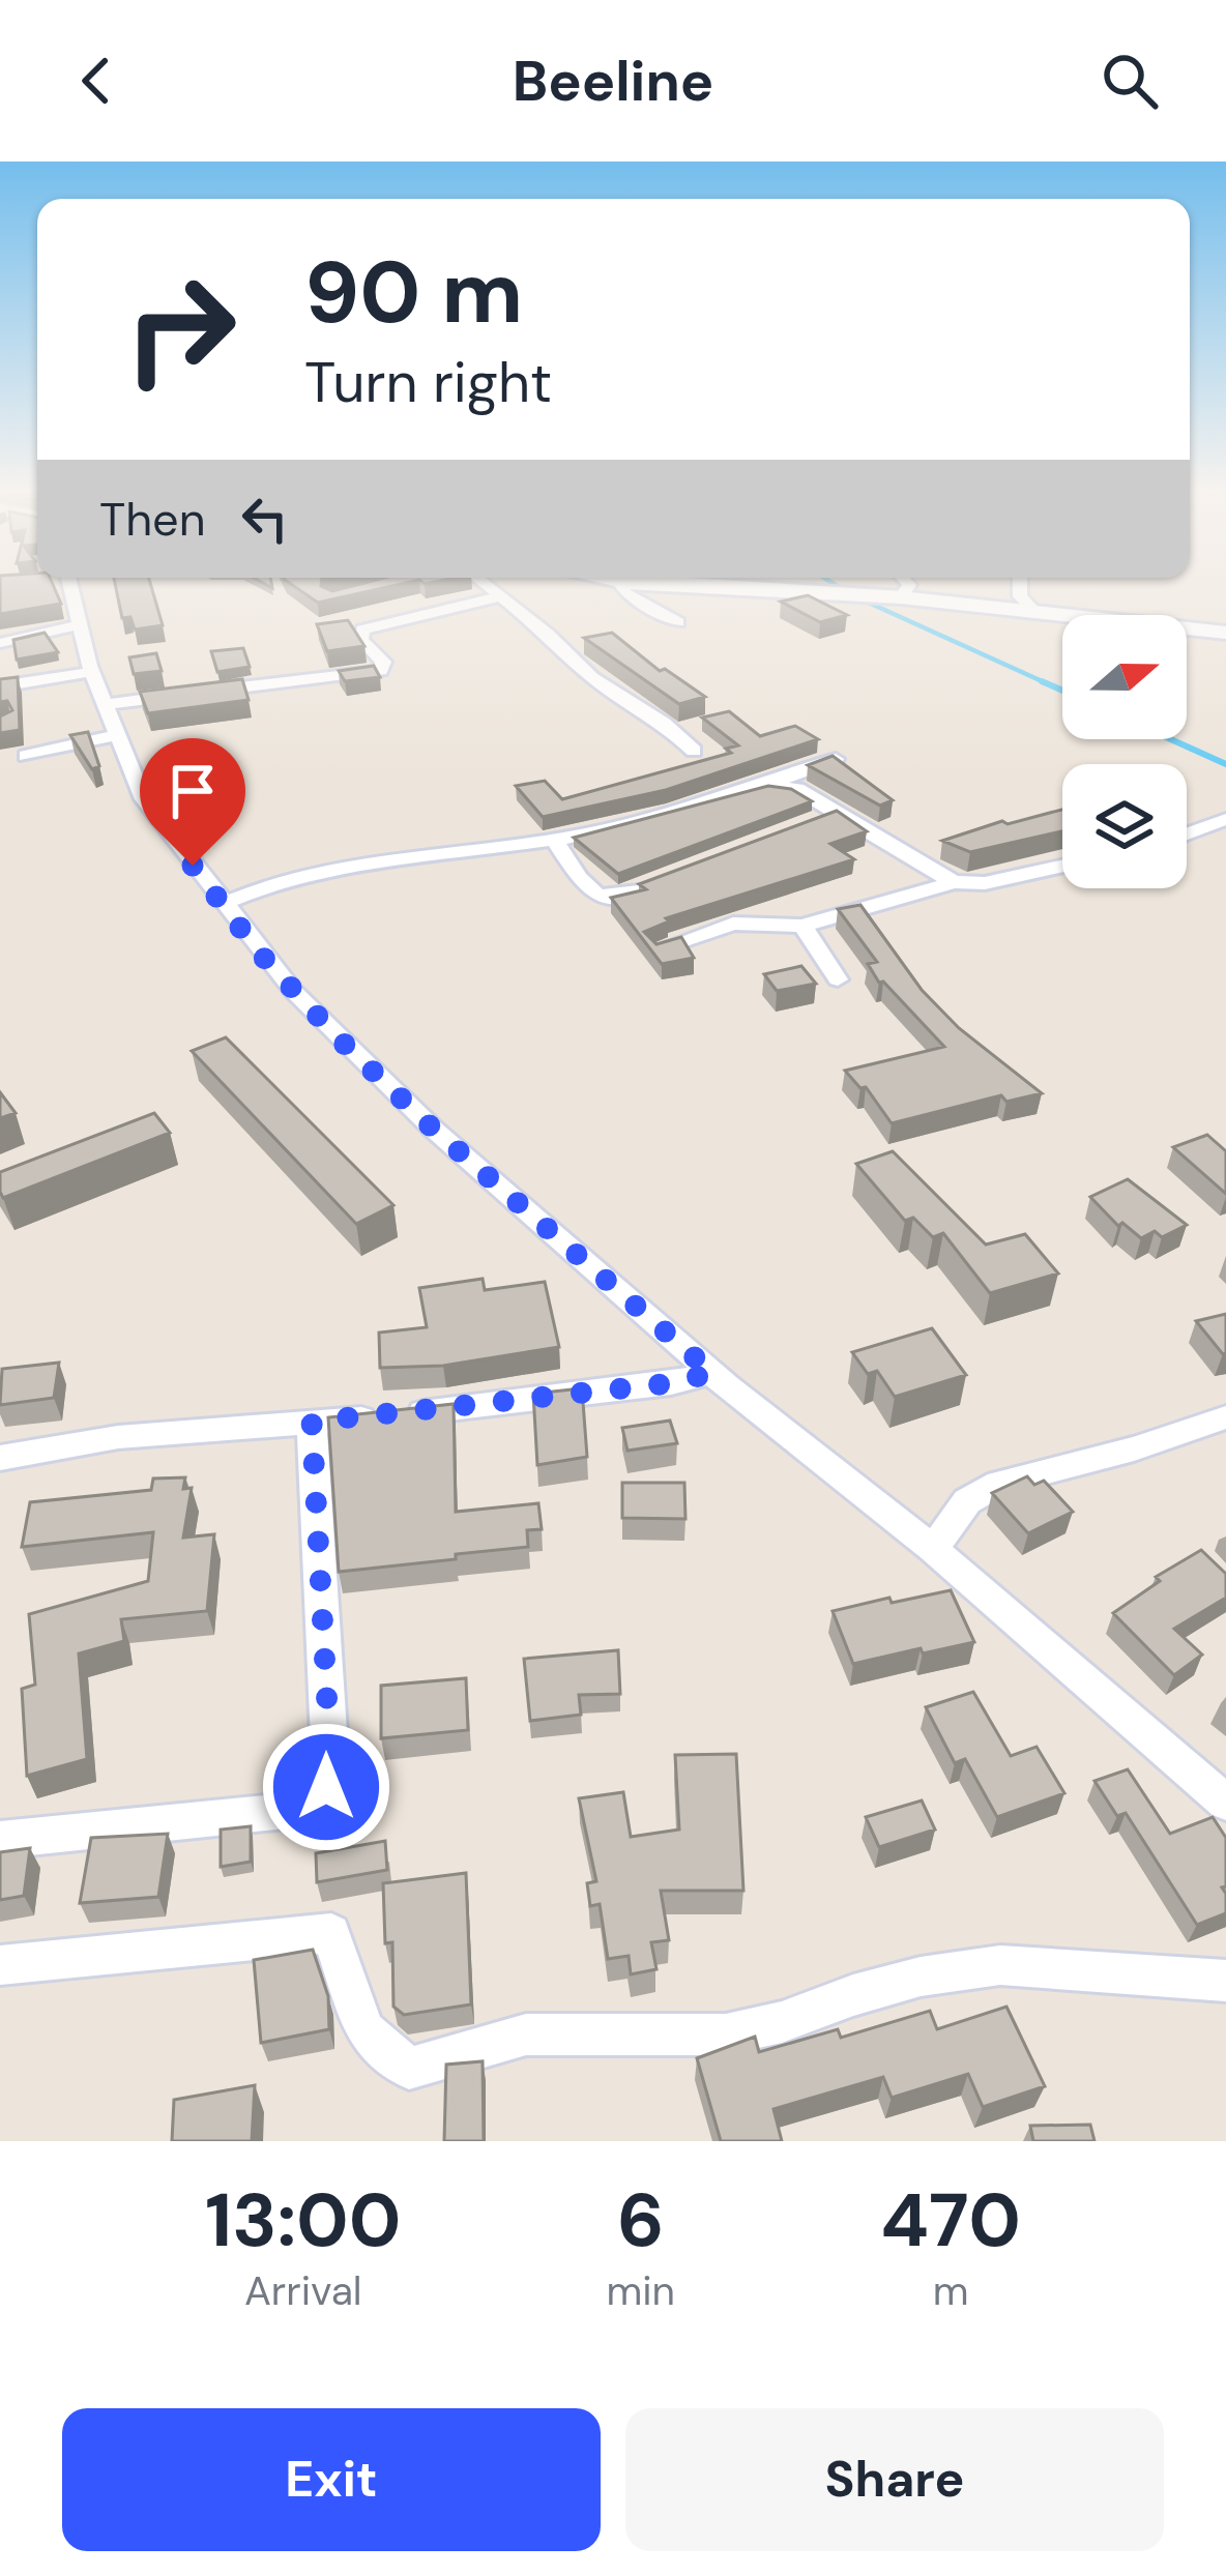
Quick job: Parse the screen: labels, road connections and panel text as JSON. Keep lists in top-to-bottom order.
{
  "north": "right",
  "page": {
    "header": "Beeline",
    "turn": ["90 m", "Turn right"],
    "then": "Then",
    "eta": [
      "13:00",
      "Arrival",
      "6",
      "min",
      "470",
      "m"
    ],
    "buttons": ["Exit", "Share"]
  }
}
